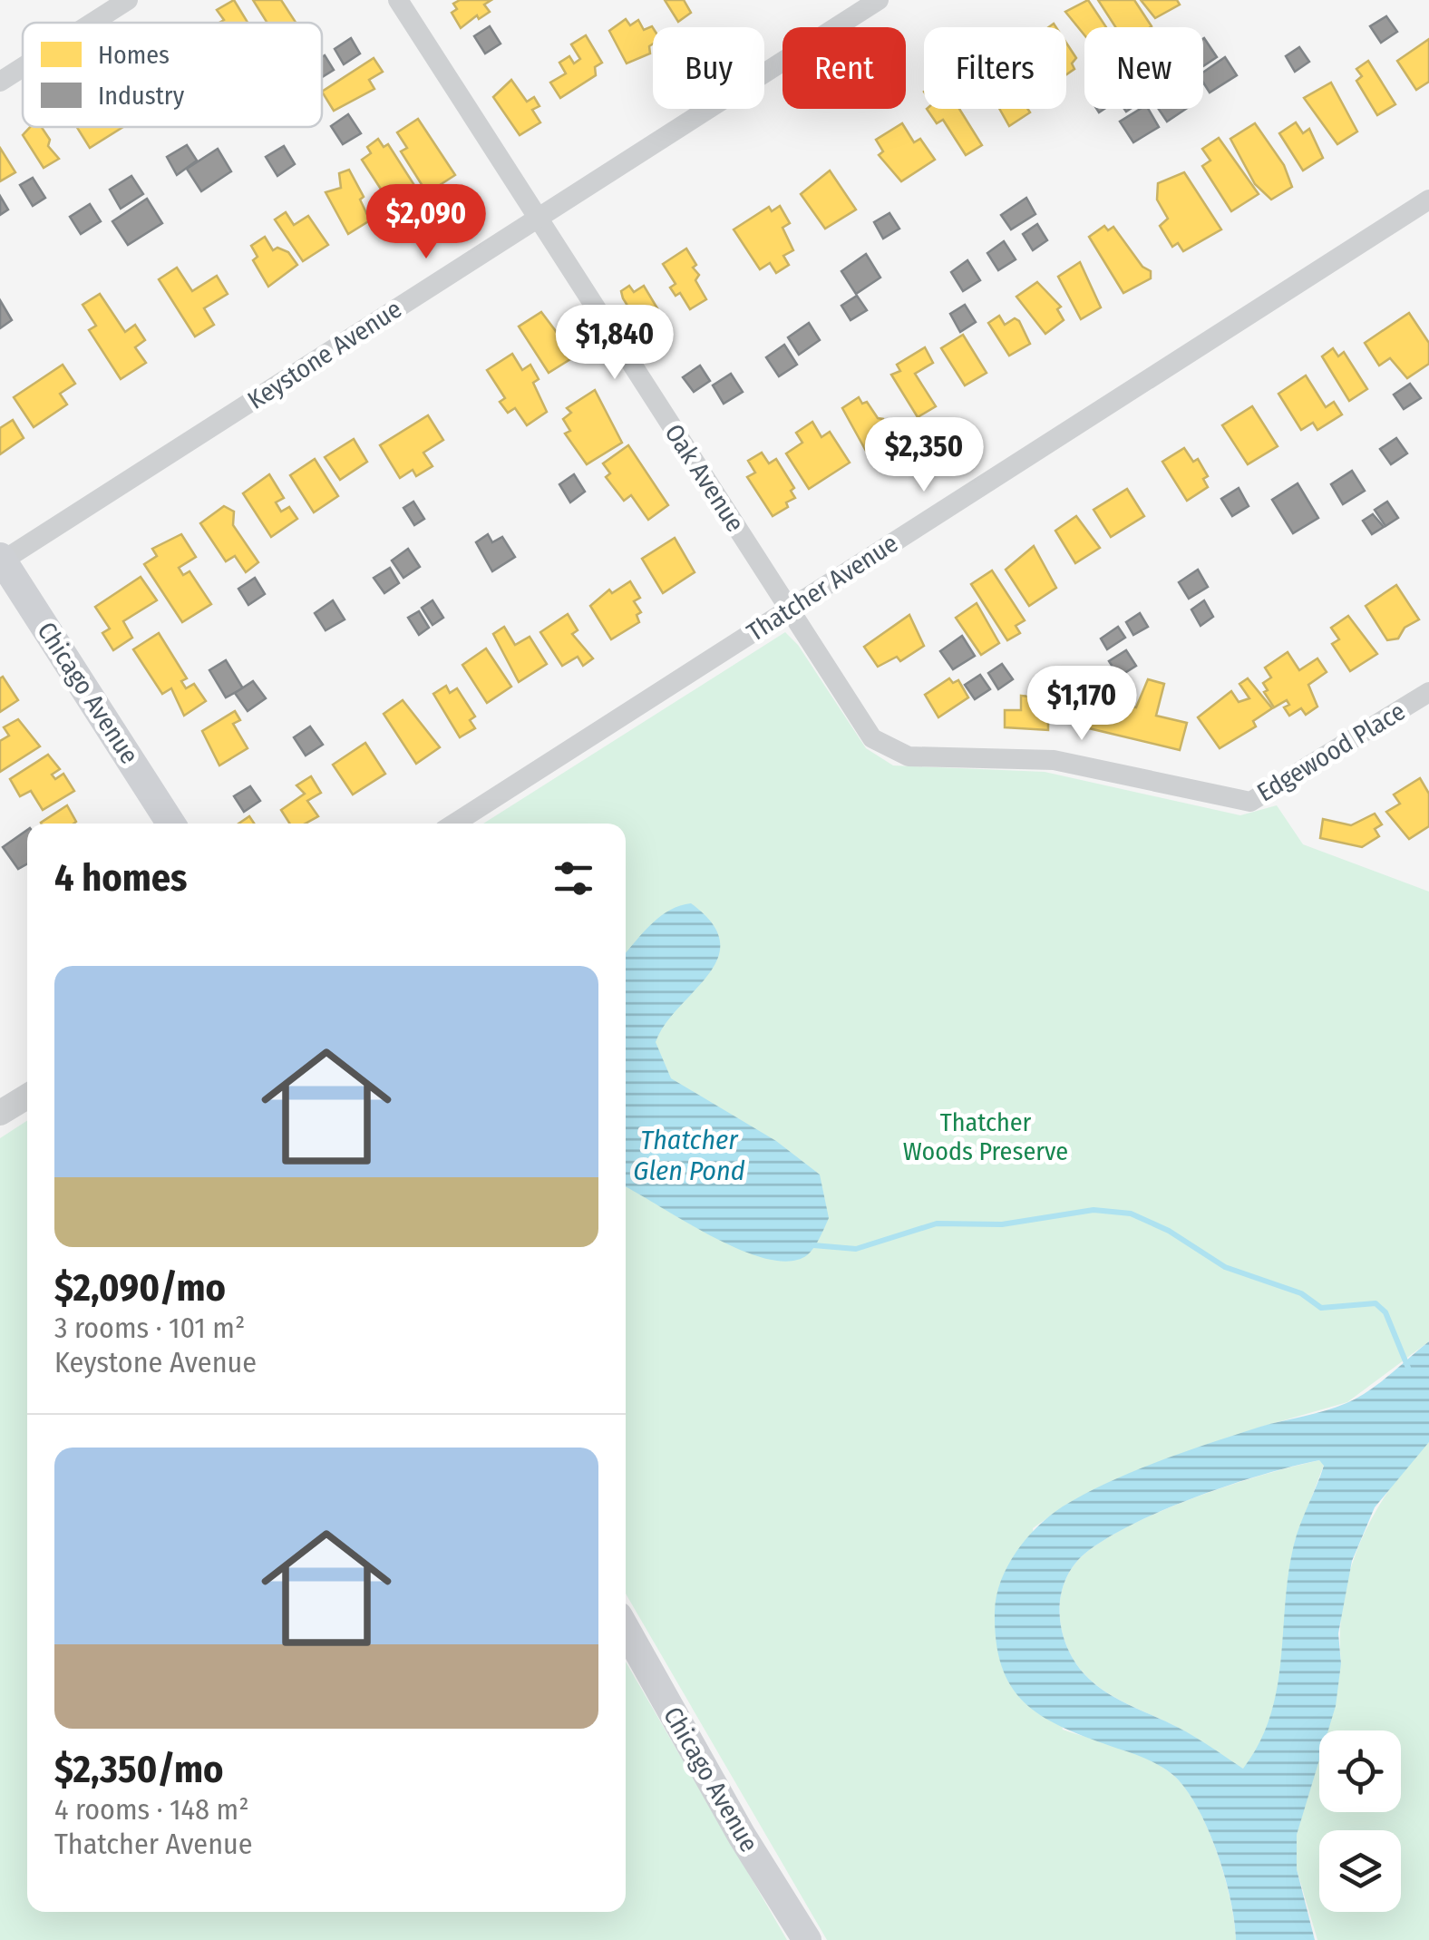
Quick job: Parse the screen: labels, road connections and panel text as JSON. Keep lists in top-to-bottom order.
{
  "streets": {
    "main road": ["Chicago Avenue"],
    "street": [
      "Keystone Avenue",
      "Oak Avenue",
      "Thatcher Avenue",
      "Edgewood Place"
    ]
  },
  "crossings": [
    ["Keystone Avenue", "Oak Avenue"],
    ["Keystone Avenue", "Chicago Avenue"],
    ["Oak Avenue", "Thatcher Avenue"],
    ["Oak Avenue", "Edgewood Place"]
  ],
  "water": ["Thatcher Glen Pond"],
  "parks": ["Thatcher Woods Preserve"],
  "legend": ["Homes", "Industry"],
  "page": {
    "chip": [
      "Buy",
      "Rent",
      "Filters",
      "New"
    ],
    "price": [
      "$2,090",
      "$1,840",
      "$2,350",
      "$1,170"
    ],
    "heading": "4 homes",
    "list": [
      {
        "name": "$2,090/mo",
        "note": "3 rooms · 101 m² · Keystone Avenue"
      },
      {
        "name": "$2,350/mo",
        "note": "4 rooms · 148 m² · Thatcher Avenue"
      }
    ]
  }
}
